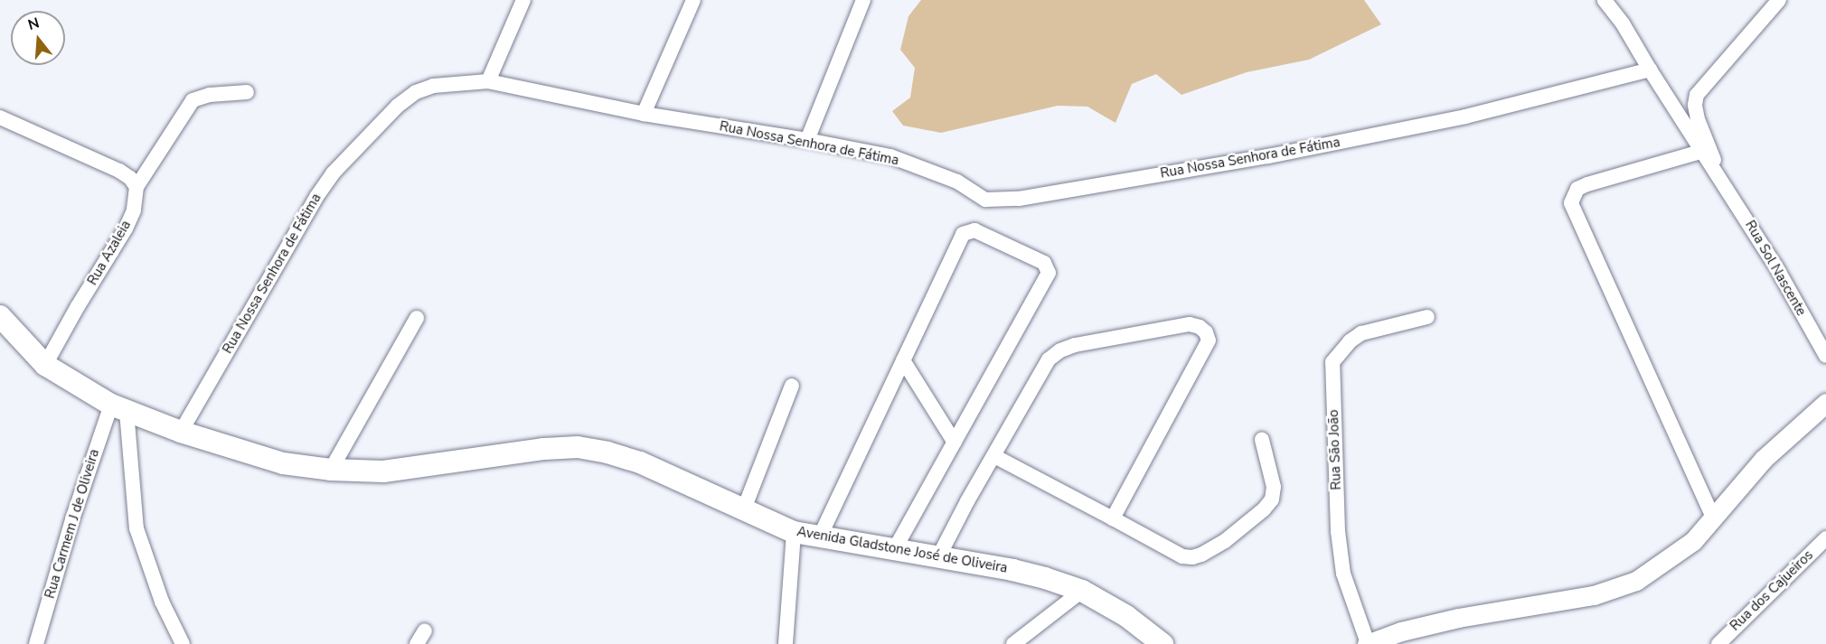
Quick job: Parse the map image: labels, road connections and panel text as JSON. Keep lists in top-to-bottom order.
{
  "streets": {
    "main road": ["Avenida Gladstone José de Oliveira"],
    "street": [
      "Rua Nossa Senhora de Fátima",
      "Rua Azaleia",
      "Rua Sol Nascente",
      "Rua São João",
      "Rua Carmem J de Oliveira",
      "Rua dos Cajueiros"
    ]
  },
  "crossings": [
    ["Rua Nossa Senhora de Fátima", "Rua Sol Nascente"],
    ["Rua Nossa Senhora de Fátima", "Avenida Gladstone José de Oliveira"],
    ["Rua Azaleia", "Avenida Gladstone José de Oliveira"],
    ["Rua Carmem J de Oliveira", "Avenida Gladstone José de Oliveira"]
  ],
  "north": "top"
}
